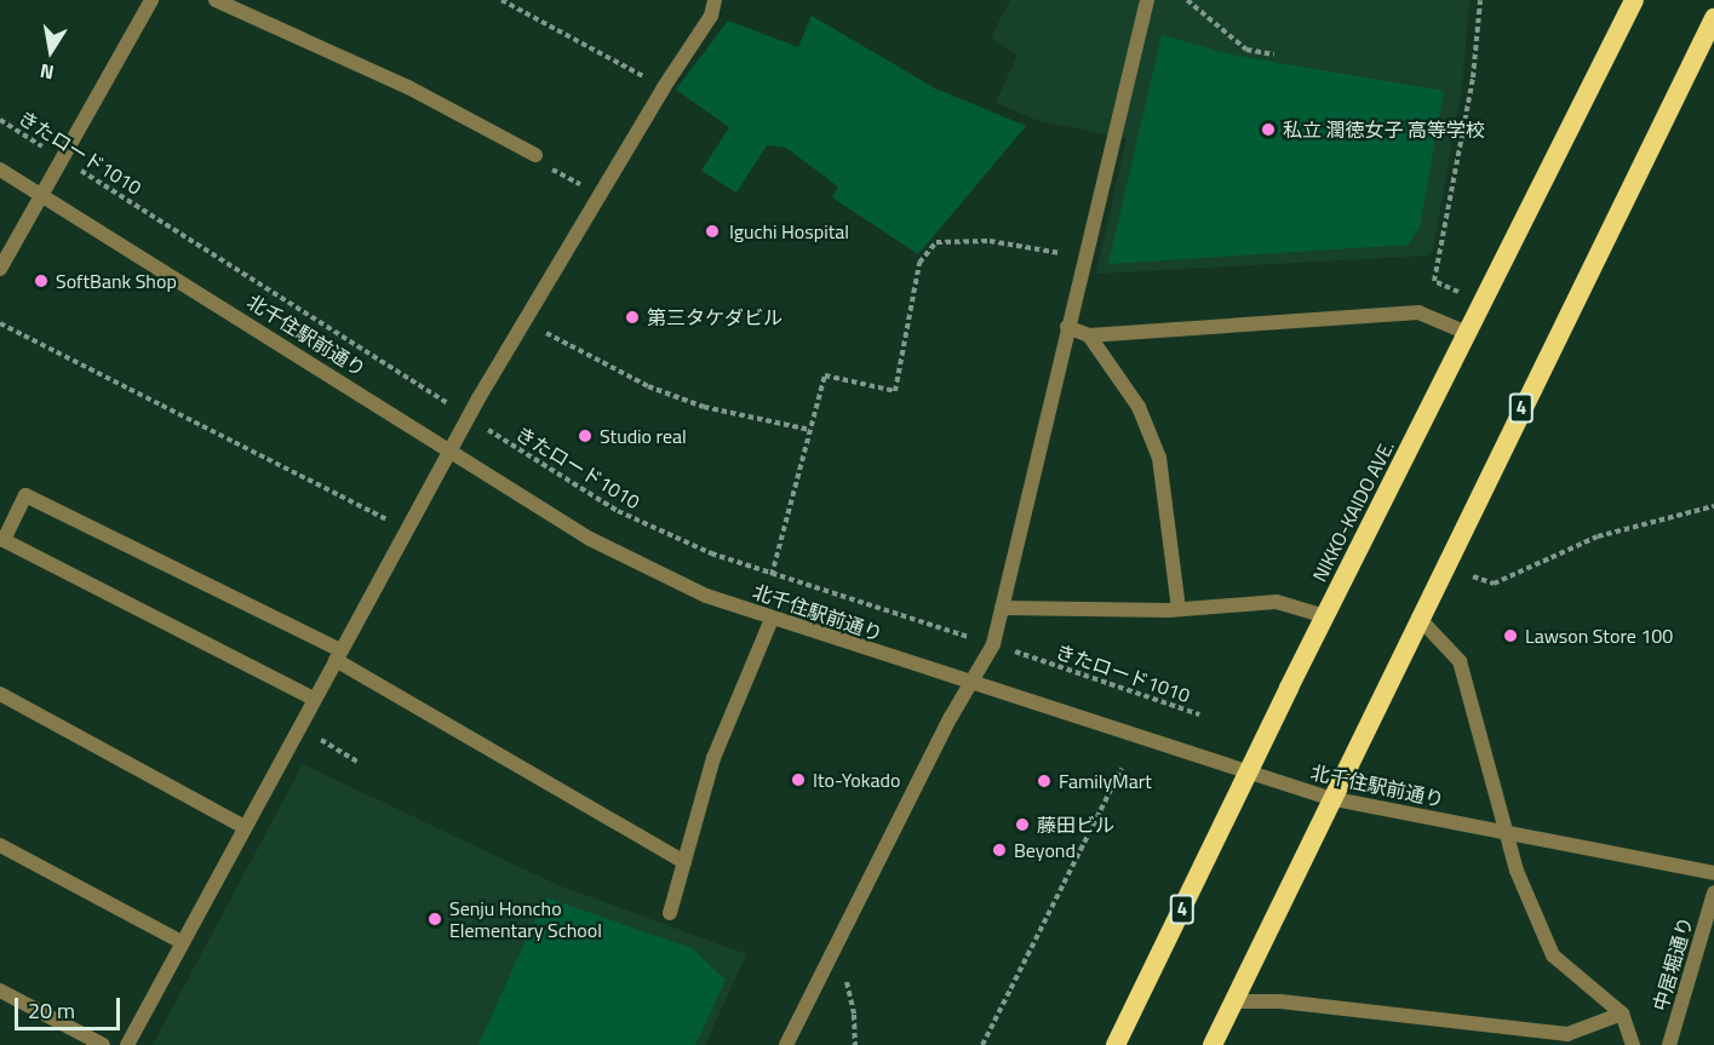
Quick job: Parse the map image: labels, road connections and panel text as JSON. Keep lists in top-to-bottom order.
{
  "streets": {
    "highway": ["4", "NIKKO-KAIDO AVE."],
    "street": ["北千住駅前通り", "中居堀通り"],
    "path": ["きたロード1010"]
  },
  "crossings": [
    ["北千住駅前通り", "4"],
    ["北千住駅前通り", "NIKKO-KAIDO AVE."]
  ],
  "places": [
    "私立 潤徳女子 高等学校",
    "Iguchi Hospital",
    "SoftBank Shop",
    "第三タケダビル",
    "Studio real",
    "Lawson Store 100",
    "Ito-Yokado",
    "FamilyMart",
    "藤田ビル",
    "Beyond",
    "Senju Honcho Elementary School"
  ],
  "scale_bar": "20 m",
  "north": "bottom"
}
